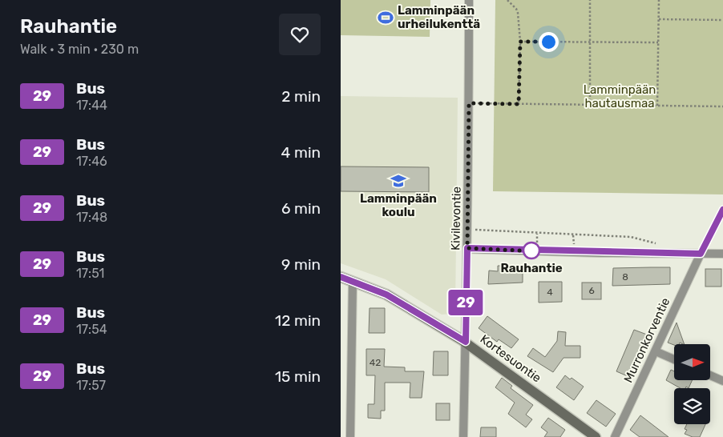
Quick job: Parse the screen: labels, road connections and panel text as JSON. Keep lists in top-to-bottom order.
{
  "streets": {
    "street": ["Kivilevontie", "Murronkorventie", "Kortesuontie"]
  },
  "crossings": [
    ["Kivilevontie", "Kortesuontie"]
  ],
  "parks": ["Lamminpään hautausmaa"],
  "places": {
    "sports": ["Lamminpään urheilukenttä"],
    "school or university": ["Lamminpään koulu"],
    "other": ["Rauhantie"]
  },
  "lines": ["bus line 29"],
  "house_numbers": [
    "8",
    "6",
    "4",
    "42"
  ],
  "north": "right",
  "page": {
    "heading": ["Rauhantie", "Walk · 3 min · 230 m"],
    "on_map": "29",
    "list": [
      {
        "mark": "29",
        "name": "Bus",
        "note": "17:44",
        "value": "2 min"
      },
      {
        "mark": "29",
        "name": "Bus",
        "note": "17:46",
        "value": "4 min"
      },
      {
        "mark": "29",
        "name": "Bus",
        "note": "17:48",
        "value": "6 min"
      },
      {
        "mark": "29",
        "name": "Bus",
        "note": "17:51",
        "value": "9 min"
      },
      {
        "mark": "29",
        "name": "Bus",
        "note": "17:54",
        "value": "12 min"
      },
      {
        "mark": "29",
        "name": "Bus",
        "note": "17:57",
        "value": "15 min"
      }
    ]
  }
}
